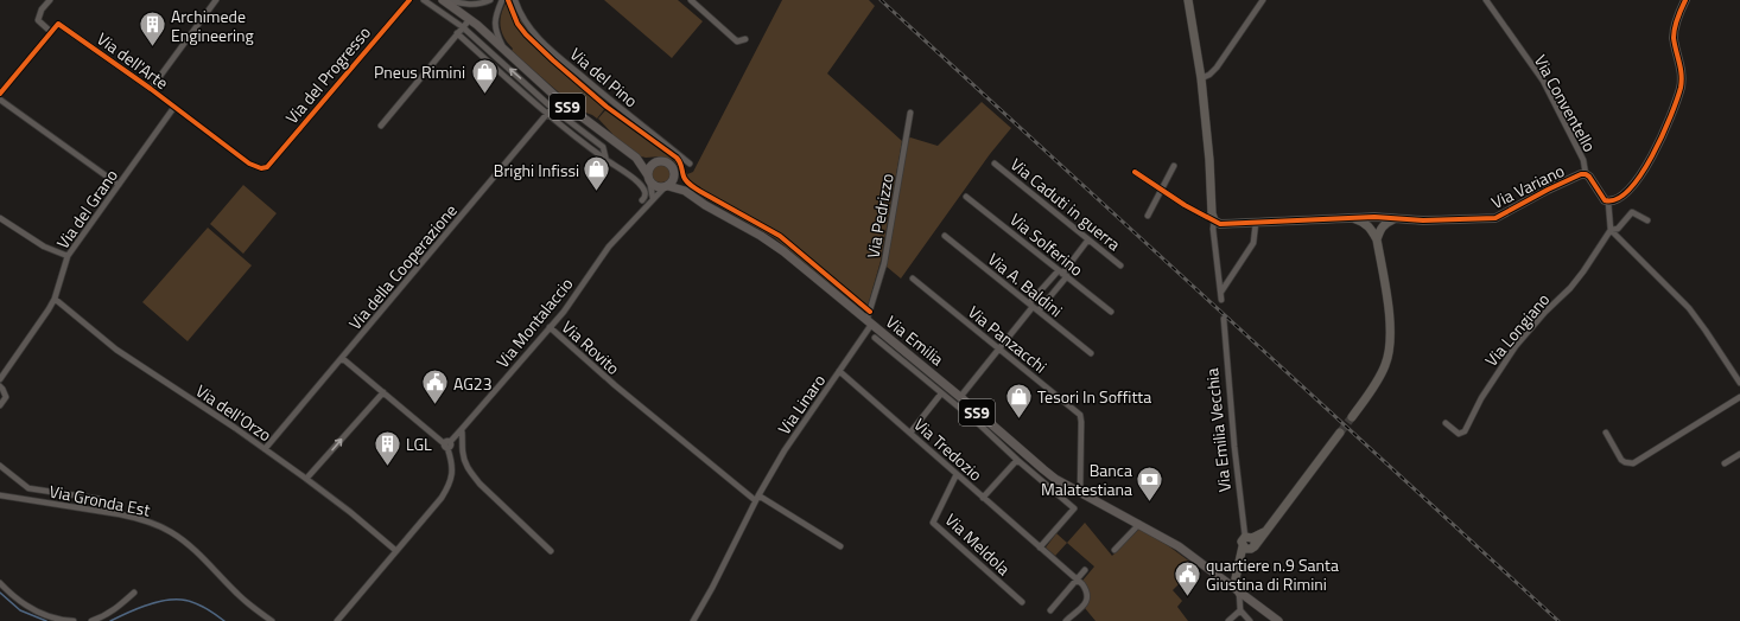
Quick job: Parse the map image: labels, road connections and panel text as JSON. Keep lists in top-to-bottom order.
{
  "streets": {
    "main road": ["SS9", "Via Emilia"],
    "street": [
      "Via dell'Arte",
      "Via del Progresso",
      "Via del Pino",
      "Via Conventello",
      "Via Variano",
      "Via Caduti in guerra",
      "Via del Grano",
      "Via Pedrizzo",
      "Via Solferino",
      "Via della Cooperazione",
      "Via A. Baldini",
      "Via Montalaccio",
      "Via Longiano",
      "Via Panzacchi",
      "Via Rovito",
      "Via Linaro",
      "Via dell'Orzo",
      "Via Emilia Vecchia",
      "Via Tredozio",
      "Via Gronda Est",
      "Via Meldola"
    ]
  },
  "crossings": [
    ["Via dell'Arte", "Via del Progresso"],
    ["Via dell'Arte", "Via del Grano"],
    ["Via Conventello", "Via Variano"],
    ["SS9", "Via della Cooperazione"],
    ["SS9", "Via Montalaccio"],
    ["SS9", "Via Emilia"],
    ["Via del Grano", "Via dell'Orzo"],
    ["Via Pedrizzo", "Via Emilia"],
    ["Via Pedrizzo", "Via Linaro"],
    ["Via della Cooperazione", "Via dell'Orzo"],
    ["Via Montalaccio", "Via Emilia"],
    ["Via Montalaccio", "Via Rovito"],
    ["Via Panzacchi", "Via Emilia"],
    ["Via Emilia", "Via Linaro"],
    ["Via Emilia", "Via Emilia Vecchia"],
    ["Via Rovito", "Via Linaro"],
    ["Via Linaro", "Via Tredozio"],
    ["Via Tredozio", "Via Meldola"]
  ],
  "places": {
    "building": ["Archimede Engineering", "LGL"],
    "shop": ["Pneus Rimini", "Brighi Infissi", "Tesori In Soffitta"],
    "public building": ["AG23", "quartiere n.9 Santa Giustina di Rimini"],
    "bank": ["Banca Malatestiana"]
  }
}
